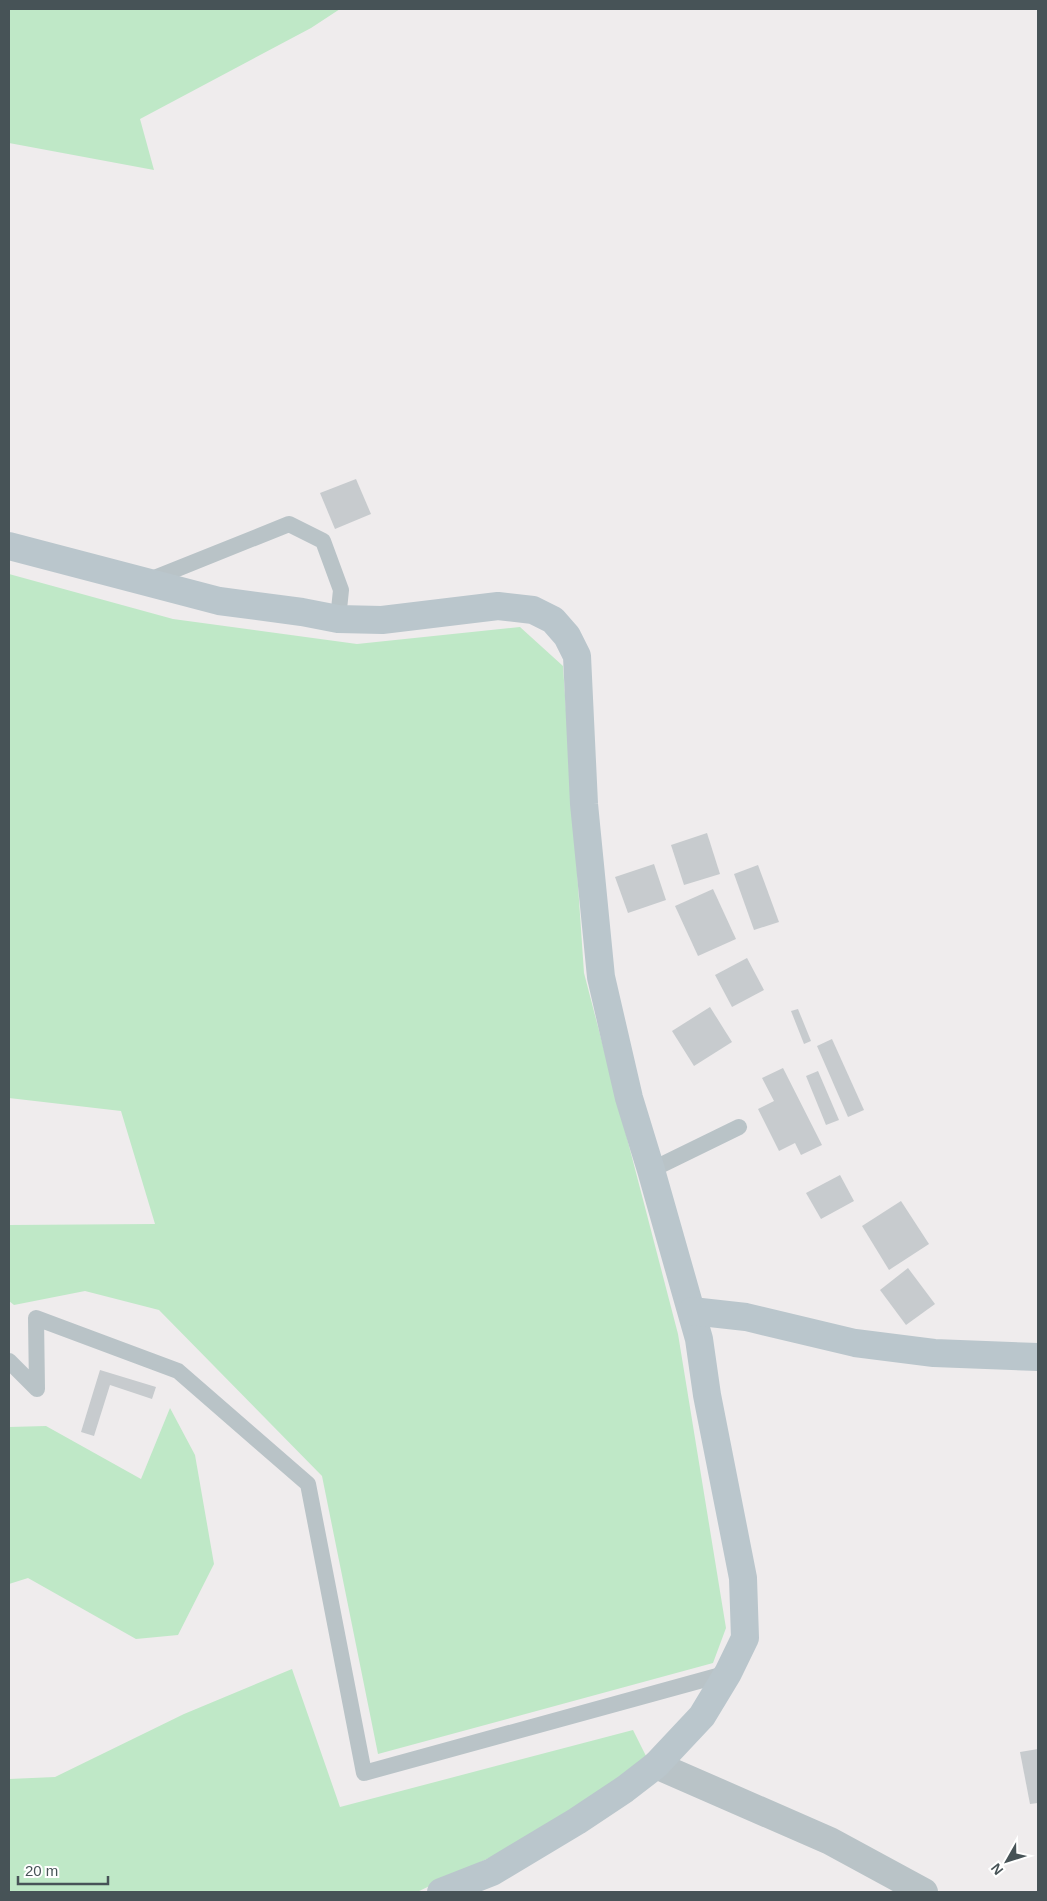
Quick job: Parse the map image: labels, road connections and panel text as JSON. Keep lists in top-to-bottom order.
{
  "scale_bar": "20 m",
  "north": "bottom left"
}
